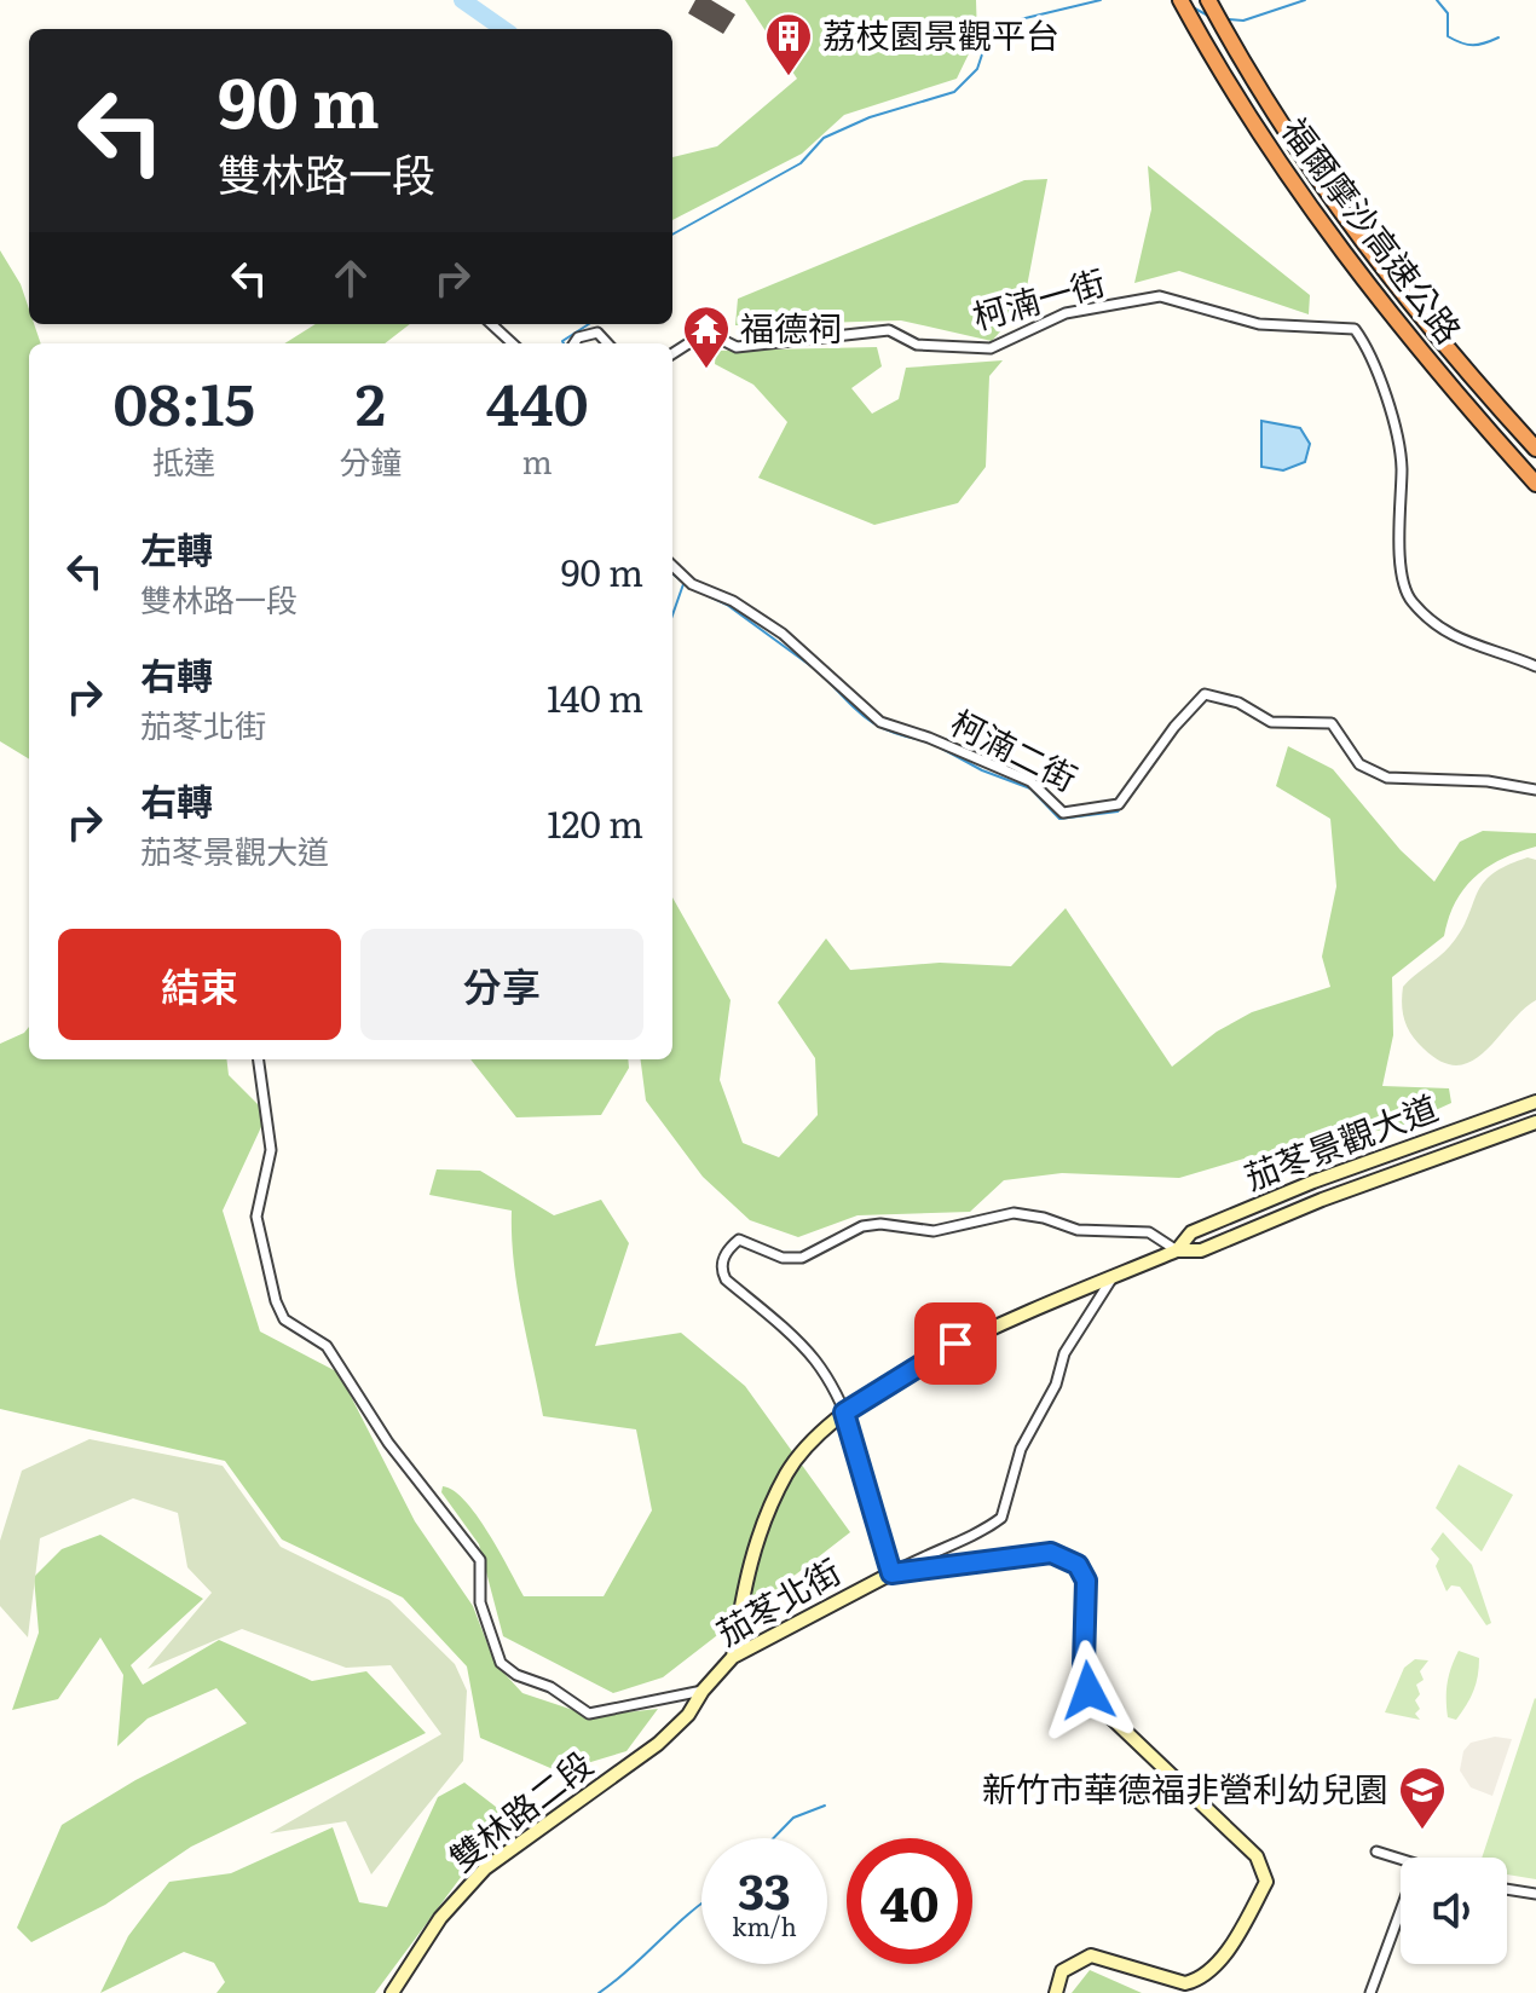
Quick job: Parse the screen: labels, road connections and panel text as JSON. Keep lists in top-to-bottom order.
{
  "streets": {
    "highway": ["福爾摩沙高速公路"],
    "street": [
      "柯湳一街",
      "柯湳二街",
      "茄苳景觀大道",
      "茄苳北街",
      "雙林路二段"
    ]
  },
  "crossings": [
    ["茄苳景觀大道", "茄苳北街"],
    ["茄苳北街", "雙林路二段"]
  ],
  "places": {
    "building": ["荔枝園景觀平台"],
    "temple": ["福德祠"],
    "school or university": ["新竹市華德福非營利幼兒園"]
  },
  "page": {
    "turn": ["90 m", "雙林路一段"],
    "eta": [
      "08:15",
      "抵達",
      "2",
      "分鐘",
      "440",
      "m"
    ],
    "list": [
      {
        "name": "左轉",
        "note": "雙林路一段",
        "value": "90 m"
      },
      {
        "name": "右轉",
        "note": "茄苳北街",
        "value": "140 m"
      },
      {
        "name": "右轉",
        "note": "茄苳景觀大道",
        "value": "120 m"
      }
    ],
    "buttons": ["結束", "分享"],
    "speed": "33 km/h",
    "limit": "40"
  }
}
